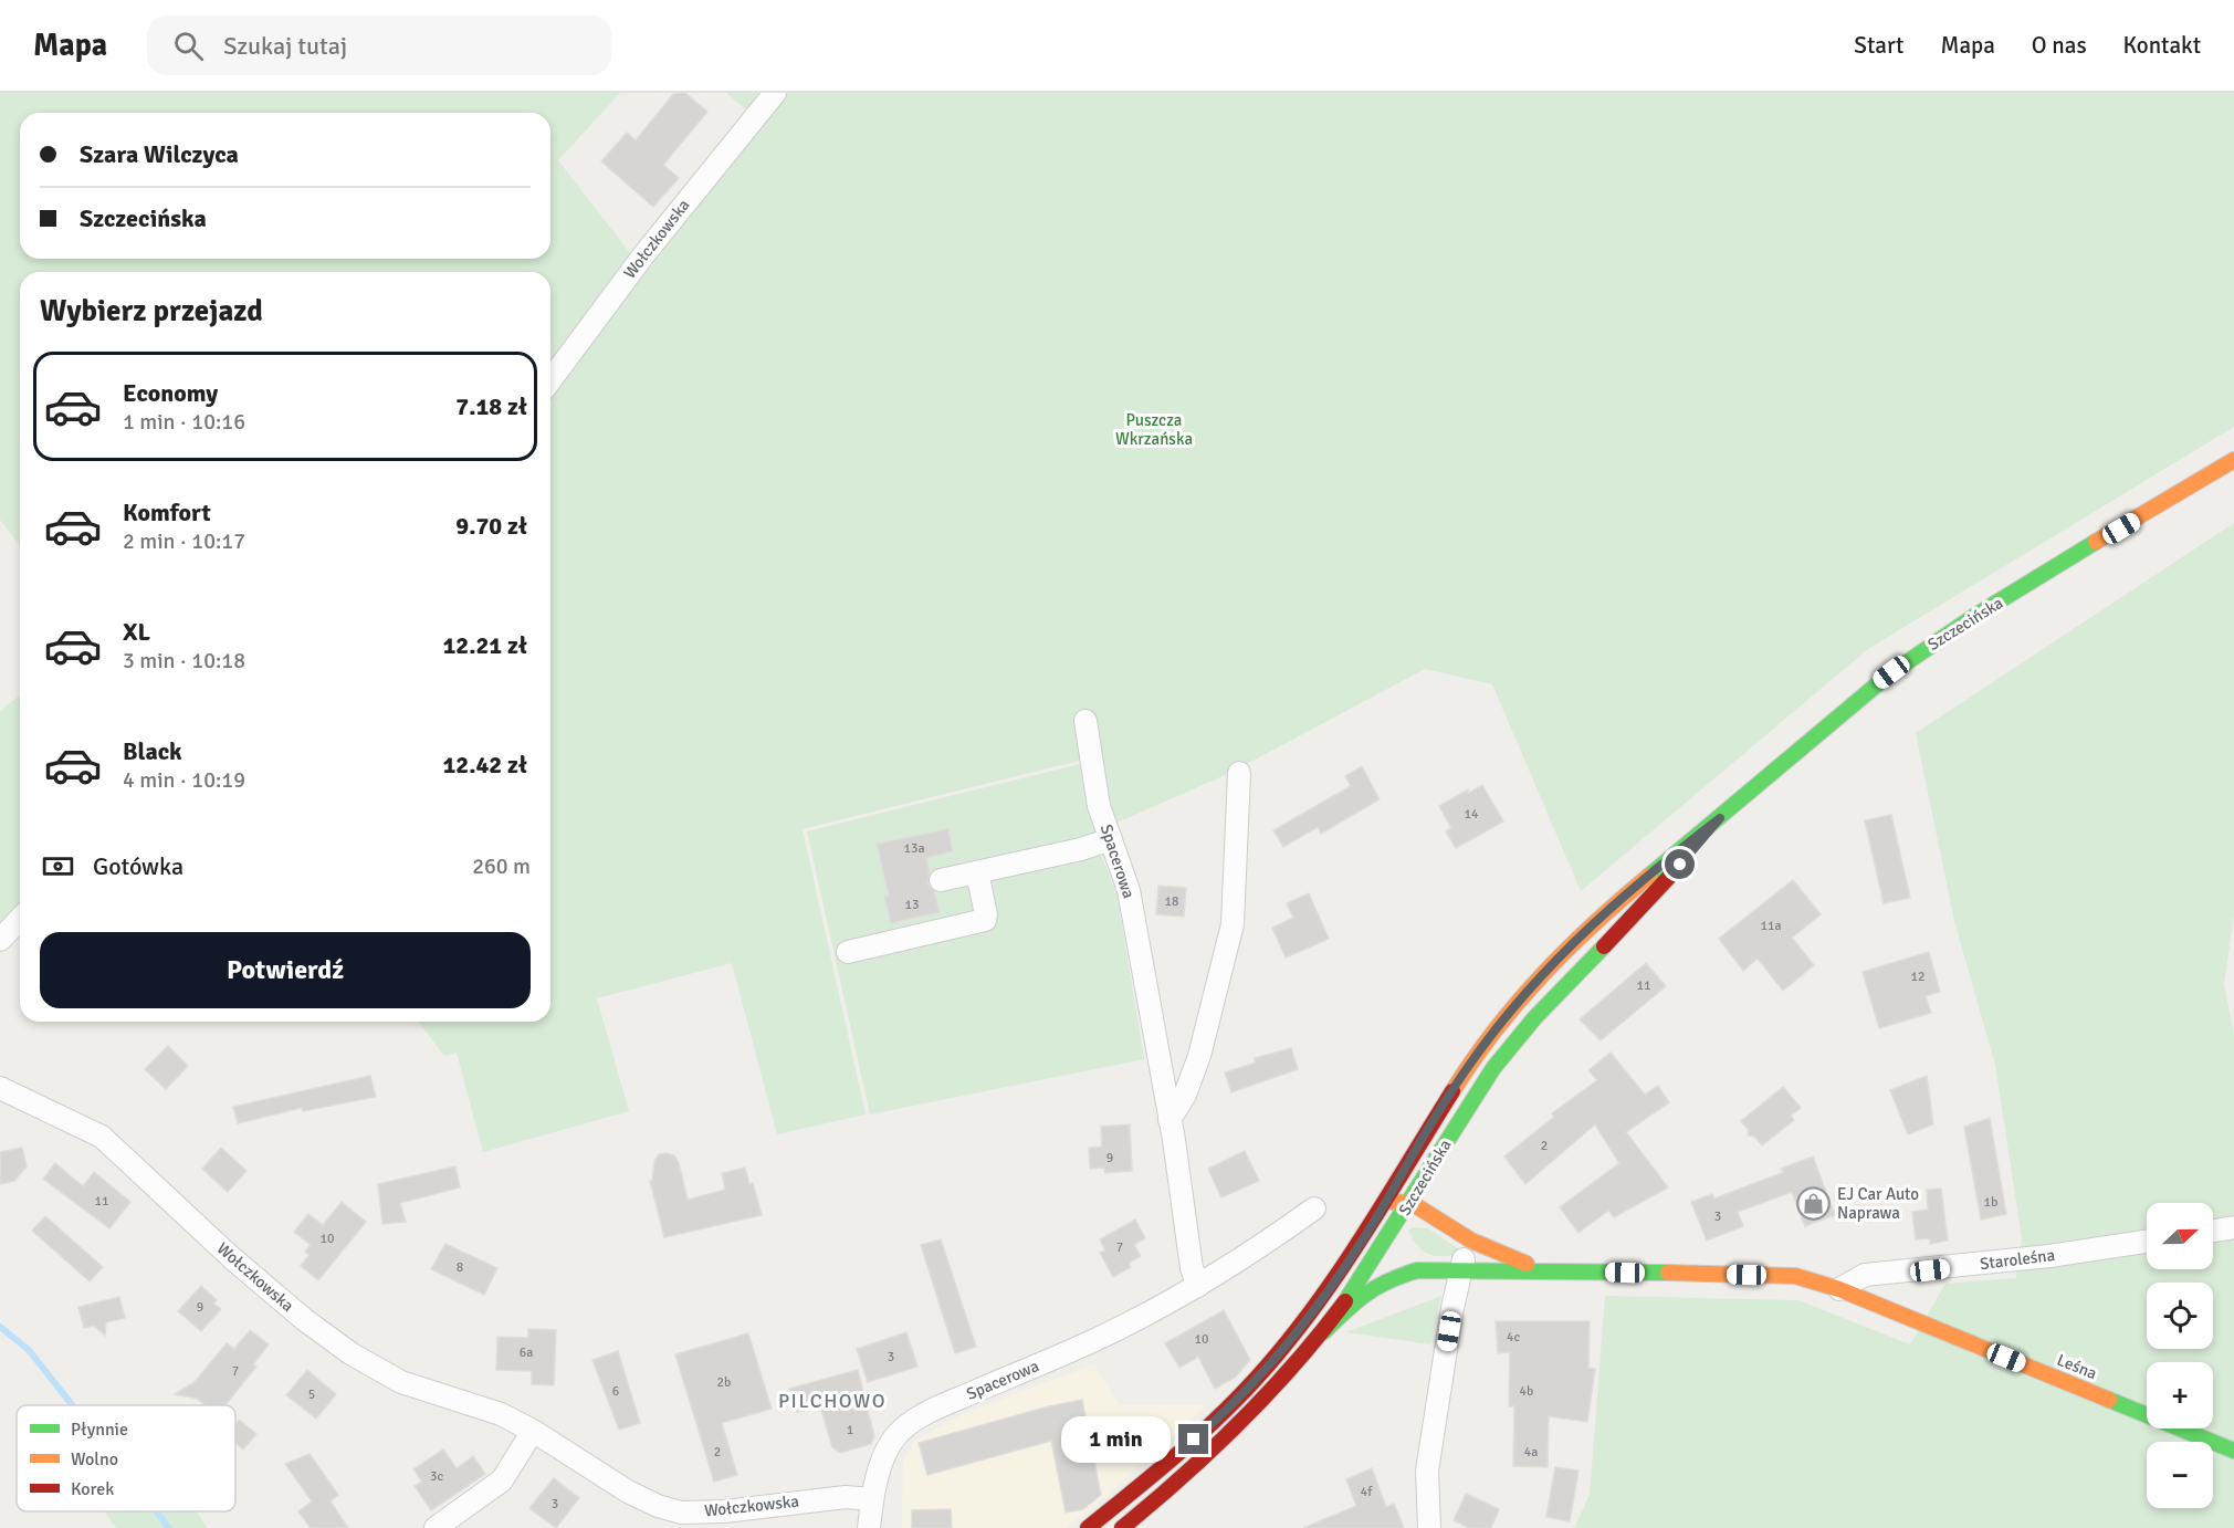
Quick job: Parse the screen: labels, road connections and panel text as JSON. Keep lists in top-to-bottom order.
{
  "streets": {
    "main road": ["Szczecińska", "Leśna"],
    "street": ["Wołczkowska", "Spacerowa", "Staroleśna"]
  },
  "crossings": [
    ["Wołczkowska", "Spacerowa"],
    ["Staroleśna", "Leśna"]
  ],
  "districts": ["PILCHOWO"],
  "parks": ["Puszcza Wkrzańska"],
  "places": {
    "shop": ["EJ Car Auto Naprawa"]
  },
  "house_numbers": [
    "14",
    "13a",
    "18",
    "13",
    "11a",
    "12",
    "11",
    "2",
    "9",
    "11",
    "1b",
    "3",
    "10",
    "7",
    "8",
    "9",
    "4c",
    "10",
    "6a",
    "3",
    "7",
    "2b",
    "6",
    "4b",
    "5",
    "1",
    "2",
    "4a",
    "3c",
    "4f",
    "3"
  ],
  "legend": ["Płynnie", "Wolno", "Korek"],
  "north": "right",
  "page": {
    "header": "Mapa",
    "search": "Szukaj tutaj",
    "nav": [
      "Start",
      "Mapa",
      "O nas",
      "Kontakt"
    ],
    "banner": ["Szara Wilczyca", "Szczecińska"],
    "heading": "Wybierz przejazd",
    "list": [
      {
        "name": "Economy",
        "note": "1 min · 10:16",
        "value": "7.18 zł"
      },
      {
        "name": "Komfort",
        "note": "2 min · 10:17",
        "value": "9.70 zł"
      },
      {
        "name": "XL",
        "note": "3 min · 10:18",
        "value": "12.21 zł"
      },
      {
        "name": "Black",
        "note": "4 min · 10:19",
        "value": "12.42 zł"
      }
    ],
    "pay": ["Gotówka", "260 m"],
    "buttons": "Potwierdź",
    "map_buttons": ["+", "−"],
    "bubble": "1 min"
  }
}
